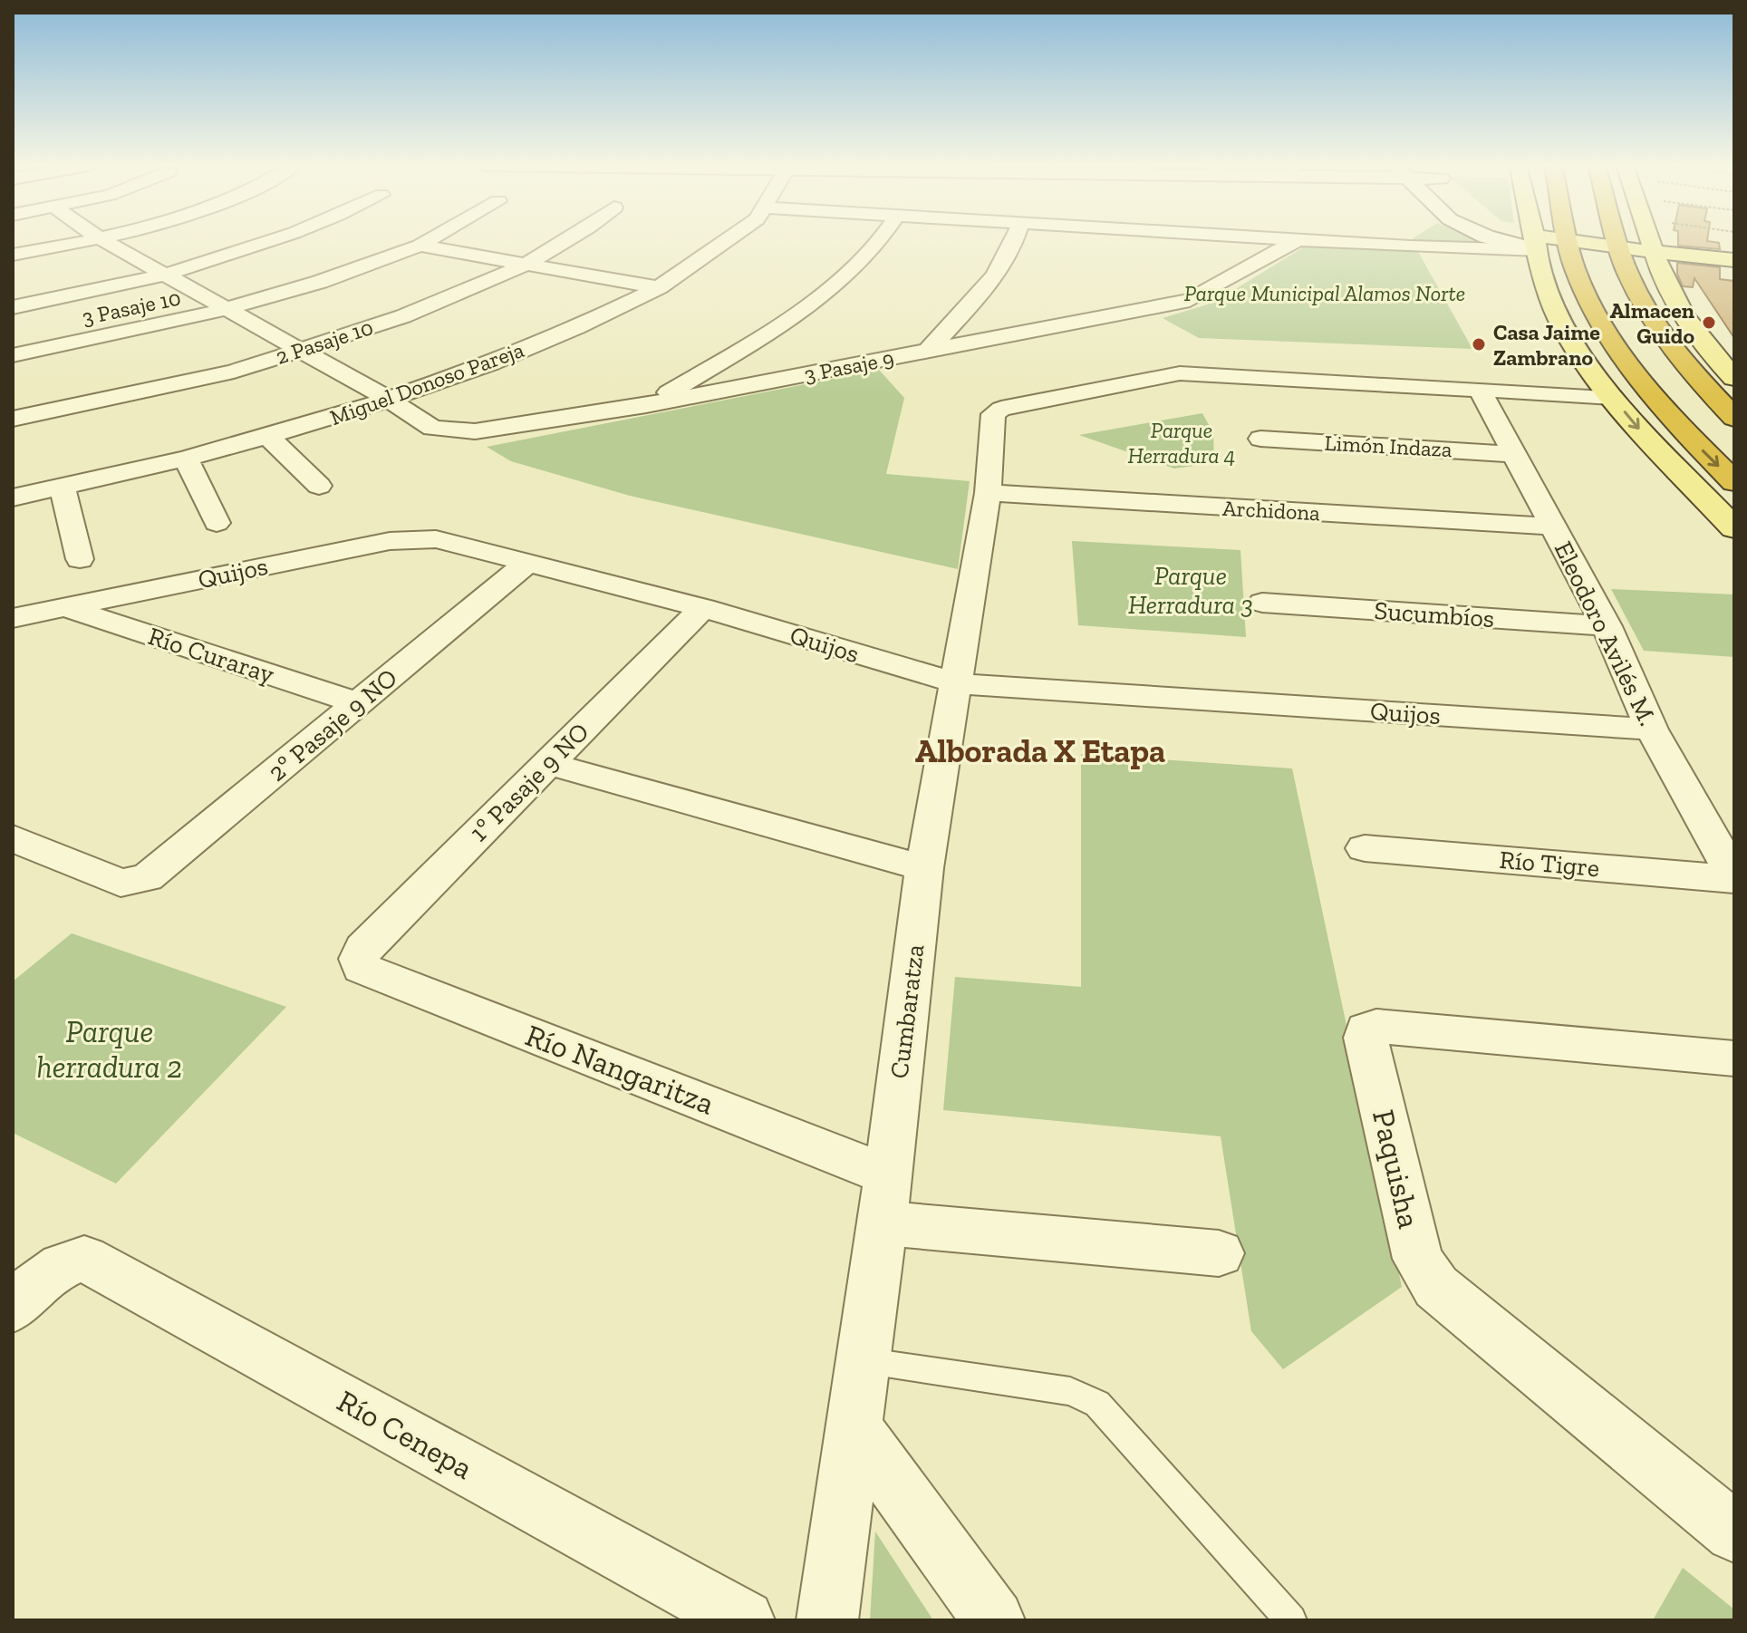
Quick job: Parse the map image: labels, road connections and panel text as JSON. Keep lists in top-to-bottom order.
{
  "streets": {
    "street": [
      "3 Pasaje 10",
      "2 Pasaje 10",
      "3 Pasaje 9",
      "Miguel Donoso Pareja",
      "Limón Indaza",
      "Archidona",
      "Quijos",
      "Sucumbíos",
      "Eleodoro Avilés M.",
      "Río Curaray",
      "2º Pasaje 9 NO",
      "1º Pasaje 9 NO",
      "Río Tigre",
      "Cumbaratza",
      "Río Nangaritza",
      "Paquisha",
      "Río Cenepa"
    ]
  },
  "crossings": [
    ["3 Pasaje 10", "3 Pasaje 9"],
    ["2 Pasaje 10", "3 Pasaje 9"],
    ["3 Pasaje 9", "Miguel Donoso Pareja"],
    ["Limón Indaza", "Eleodoro Avilés M."],
    ["Archidona", "Eleodoro Avilés M."],
    ["Archidona", "Cumbaratza"],
    ["Quijos", "Eleodoro Avilés M."],
    ["Quijos", "Río Curaray"],
    ["Quijos", "2º Pasaje 9 NO"],
    ["Quijos", "1º Pasaje 9 NO"],
    ["Quijos", "Cumbaratza"],
    ["Sucumbíos", "Eleodoro Avilés M."],
    ["Eleodoro Avilés M.", "Río Tigre"],
    ["Eleodoro Avilés M.", "Cumbaratza"],
    ["Río Curaray", "2º Pasaje 9 NO"],
    ["1º Pasaje 9 NO", "Río Nangaritza"],
    ["Cumbaratza", "Río Nangaritza"]
  ],
  "districts": ["Alborada X Etapa"],
  "parks": [
    "Parque Municipal Alamos Norte",
    "Parque Herradura 4",
    "Parque Herradura 3",
    "Parque herradura 2"
  ],
  "places": ["Almacen Guido", "Casa Jaime Zambrano"]
}
